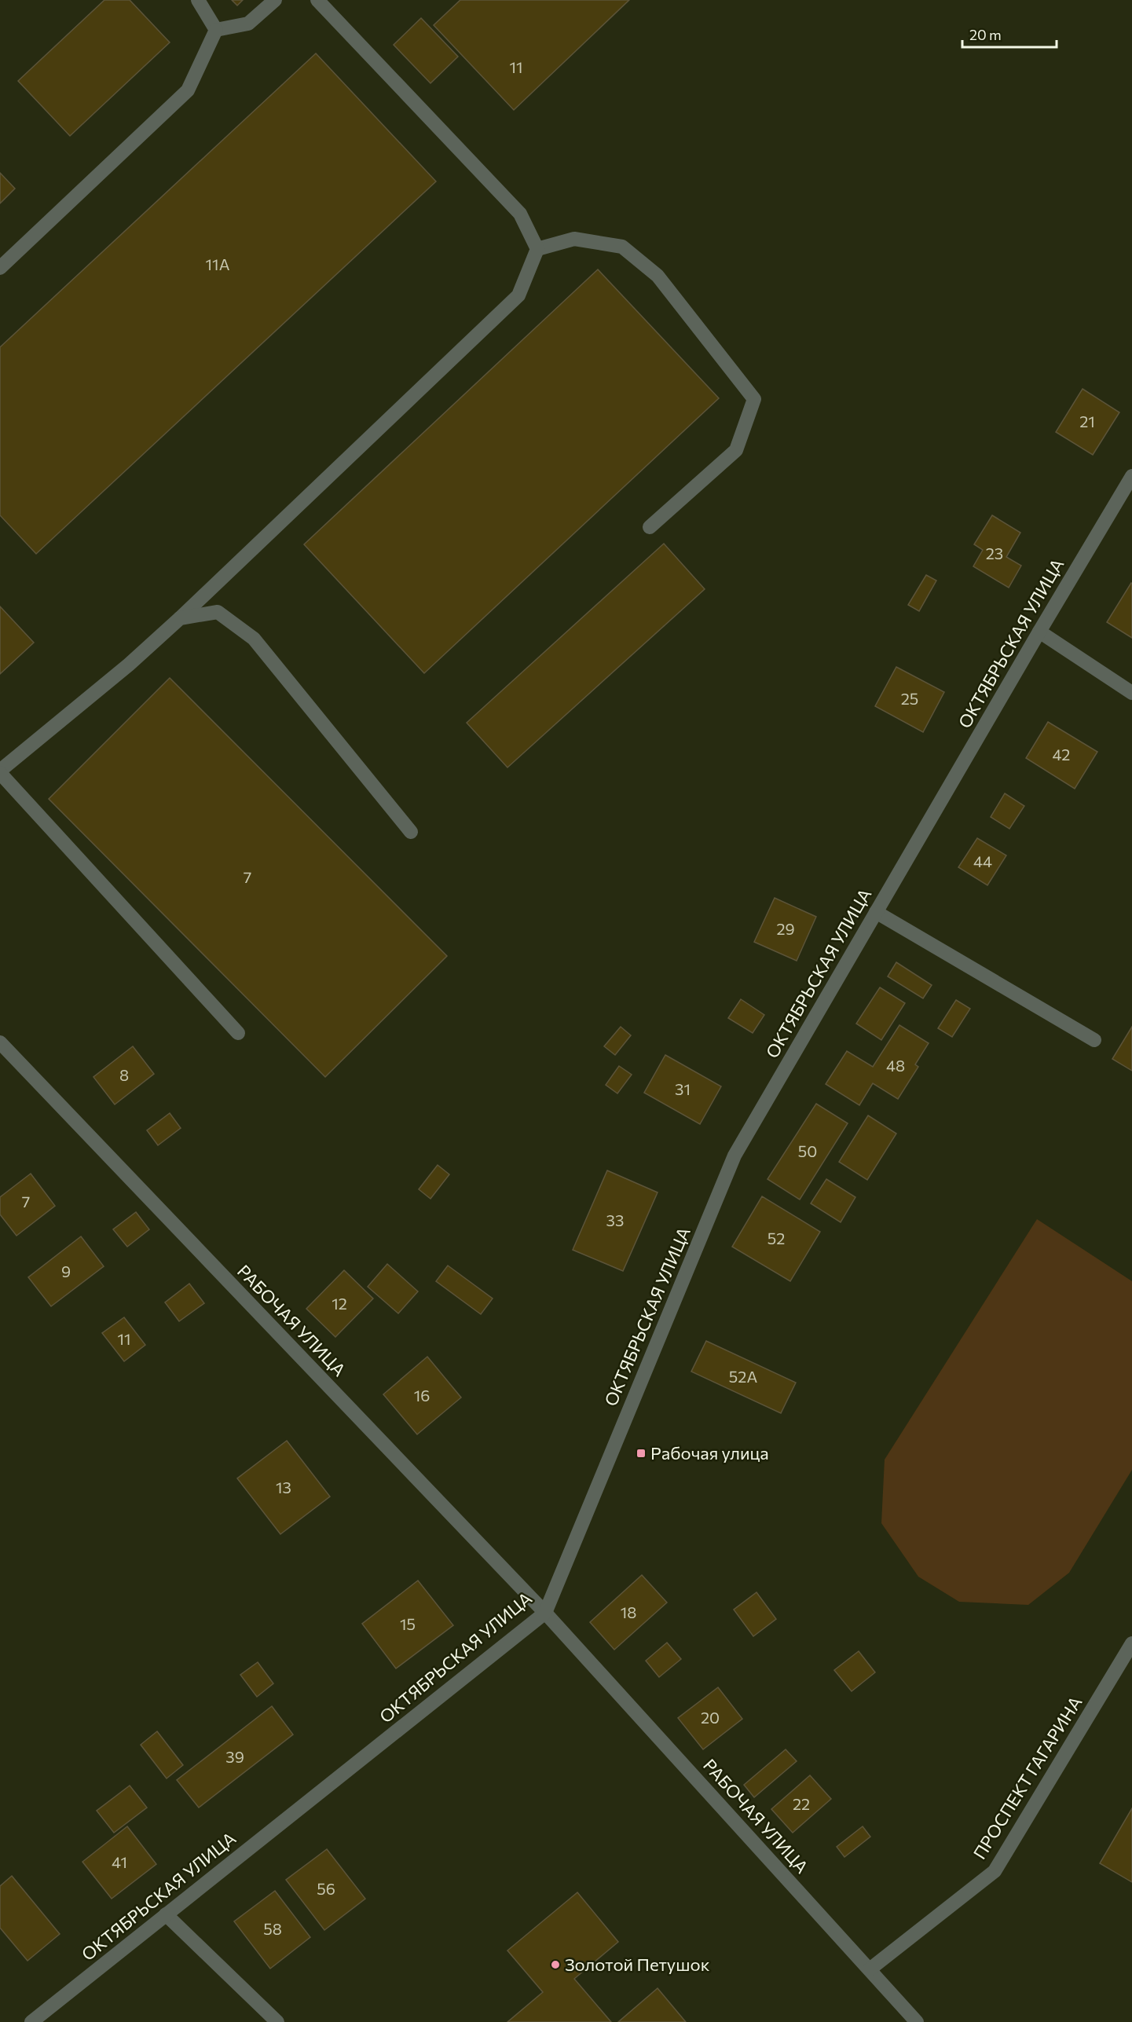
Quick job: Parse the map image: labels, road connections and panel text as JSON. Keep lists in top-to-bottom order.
{
  "streets": {
    "street": ["ОКТЯБРЬСКАЯ УЛИЦА", "РАБОЧАЯ УЛИЦА", "ПРОСПЕКТ ГАГАРИНА"]
  },
  "crossings": [
    ["ОКТЯБРЬСКАЯ УЛИЦА", "РАБОЧАЯ УЛИЦА"],
    ["РАБОЧАЯ УЛИЦА", "ПРОСПЕКТ ГАГАРИНА"]
  ],
  "places": {
    "transit": ["Рабочая улица"],
    "other": ["Золотой Петушок"]
  },
  "house_numbers": [
    "11",
    "11А",
    "21",
    "23",
    "25",
    "42",
    "44",
    "7",
    "29",
    "48",
    "8",
    "31",
    "50",
    "7",
    "33",
    "52",
    "9",
    "12",
    "11",
    "52А",
    "16",
    "13",
    "18",
    "15",
    "20",
    "39",
    "22",
    "41",
    "56",
    "58"
  ],
  "scale_bar": "20 m"
}
